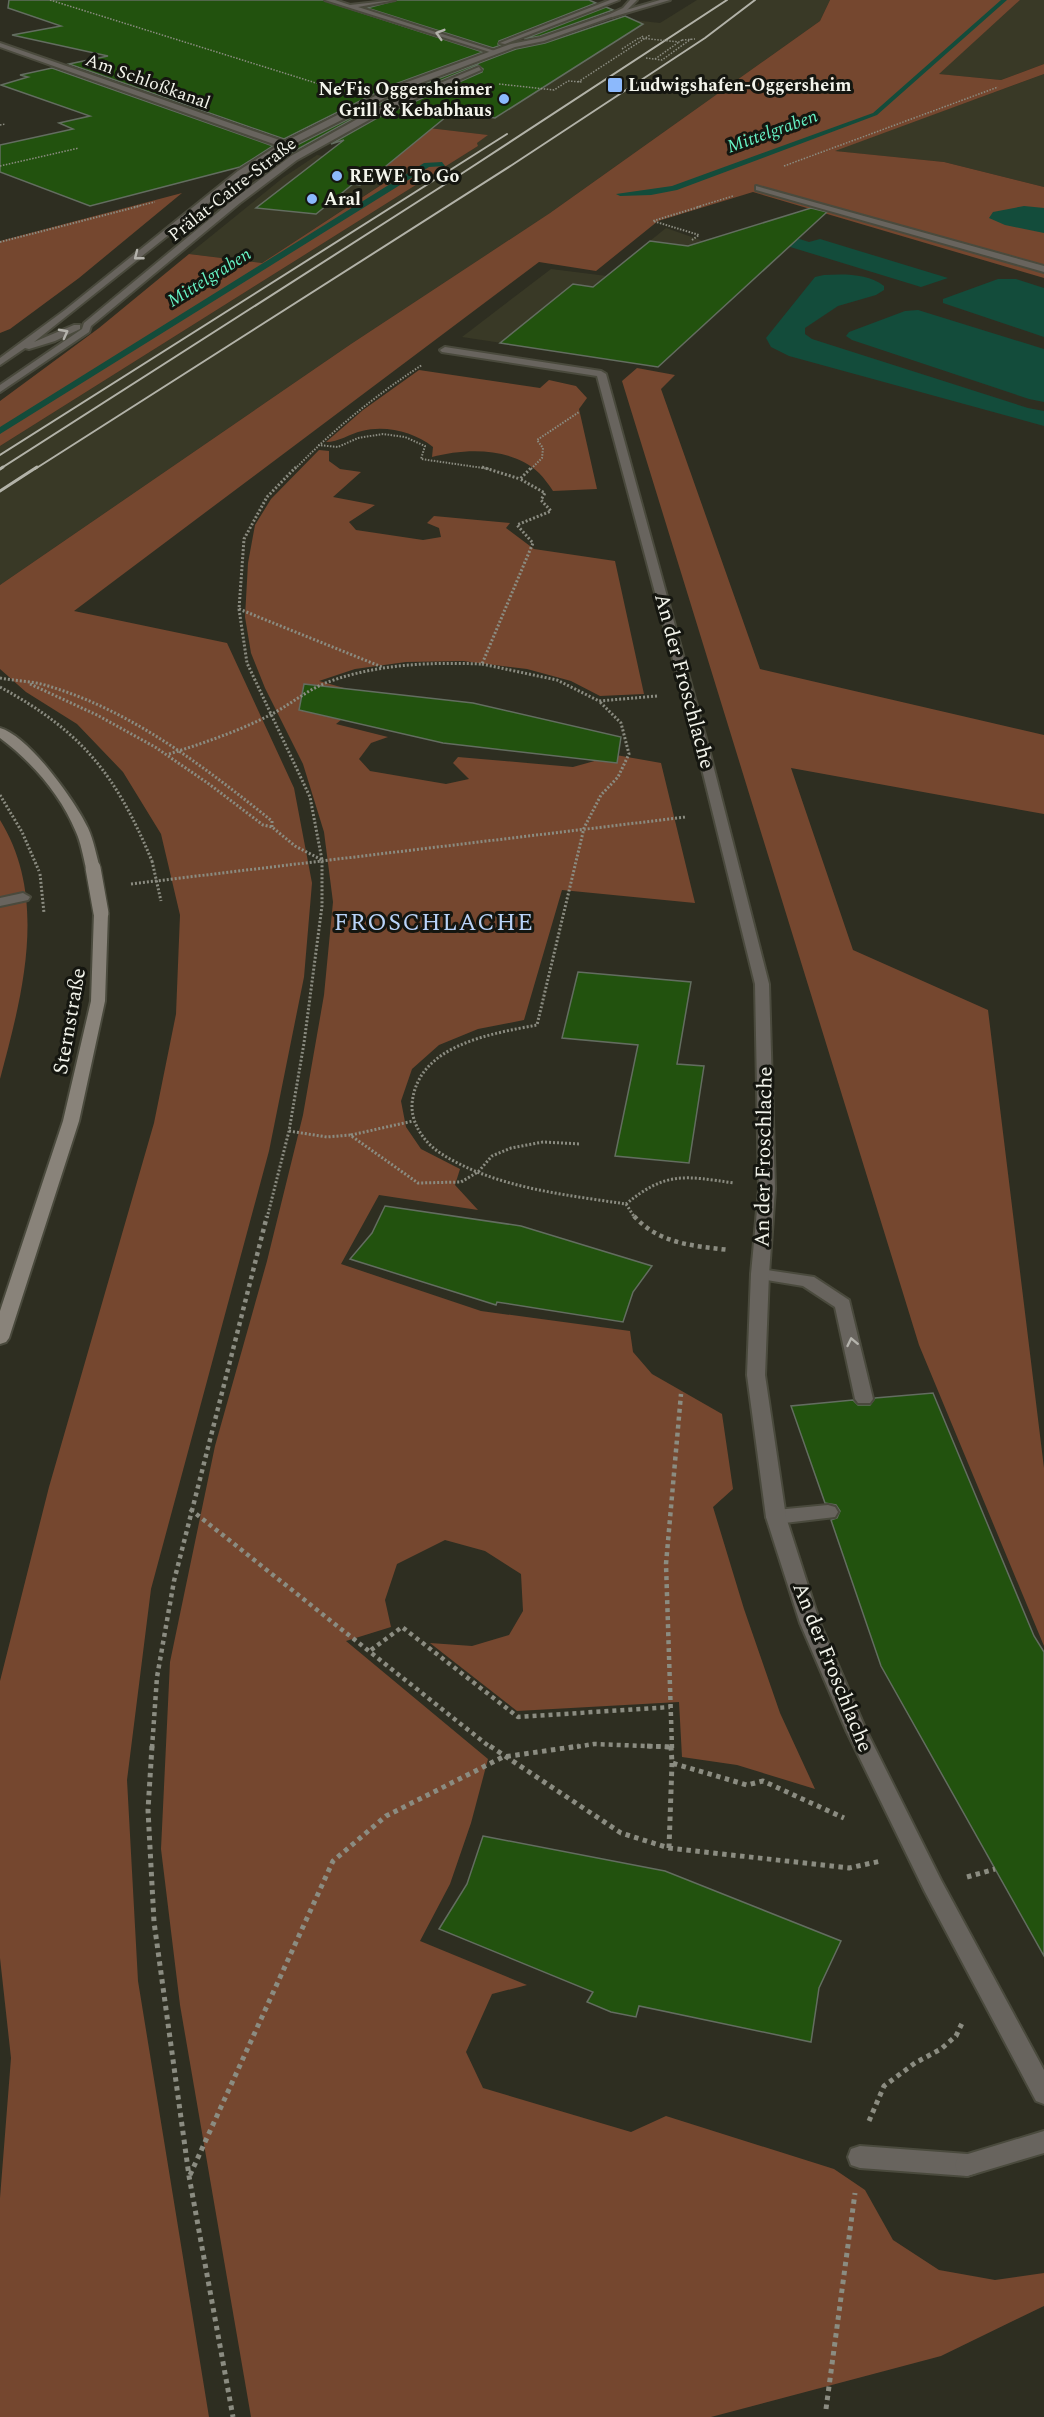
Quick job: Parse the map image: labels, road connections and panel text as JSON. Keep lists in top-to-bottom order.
{
  "streets": {
    "main road": ["Sternstraße"],
    "street": ["Am Schloßkanal", "Prälat-Caire-Straße", "An der Froschlache"]
  },
  "crossings": [
    ["Am Schloßkanal", "Prälat-Caire-Straße"]
  ],
  "districts": ["FROSCHLACHE"],
  "water": ["Mittelgraben"],
  "places": {
    "transit": ["Ludwigshafen-Oggersheim"],
    "other": ["Ne‘Fis Oggersheimer Grill & Kebabhaus", "REWE To Go", "Aral"]
  }
}
